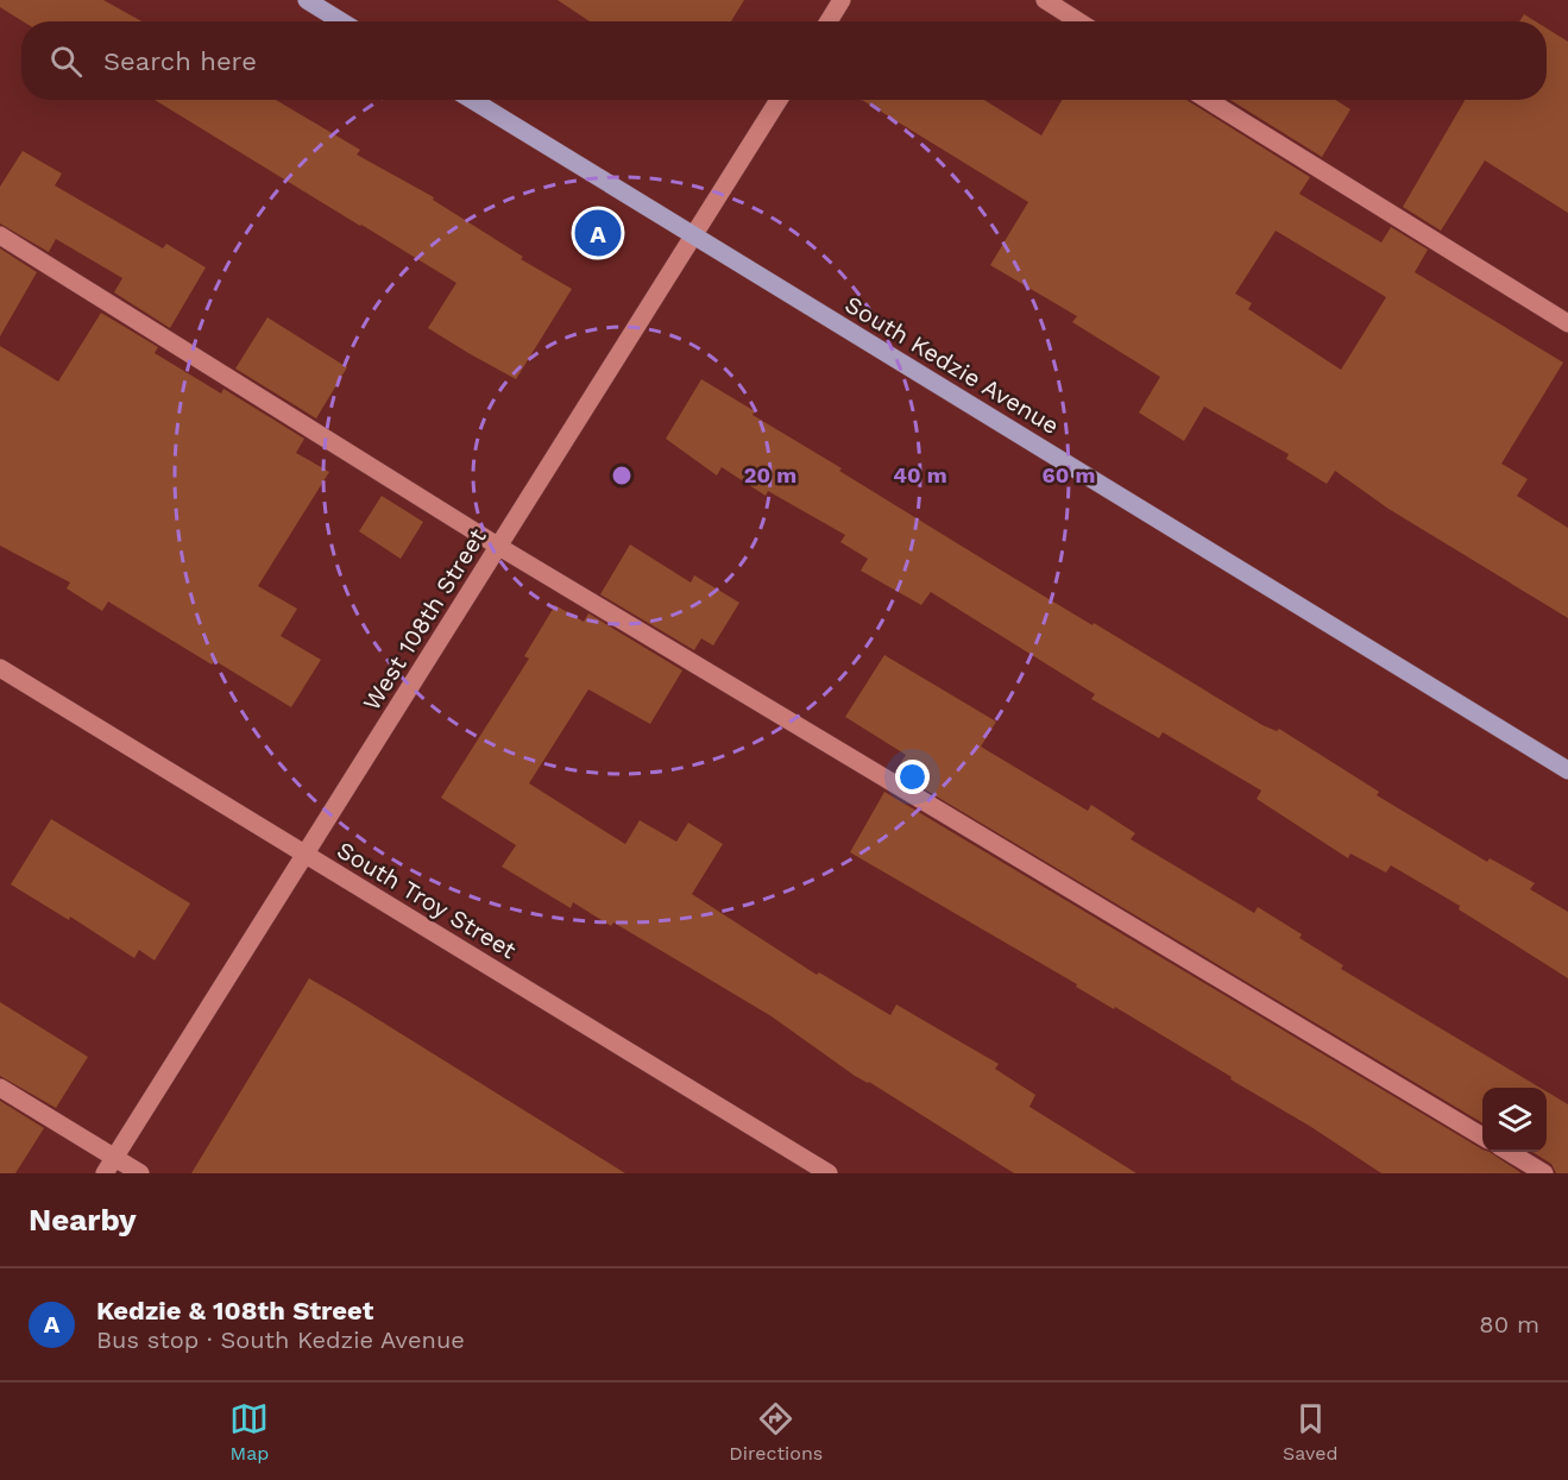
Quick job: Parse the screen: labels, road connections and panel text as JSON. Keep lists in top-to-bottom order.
{
  "streets": {
    "main road": ["South Kedzie Avenue"],
    "street": ["West 108th Street", "South Troy Street"]
  },
  "crossings": [
    ["South Kedzie Avenue", "West 108th Street"],
    ["West 108th Street", "South Troy Street"]
  ],
  "page": {
    "search": "Search here",
    "pins": "A",
    "heading": "Nearby",
    "list": [
      {
        "mark": "A",
        "name": "Kedzie & 108th Street",
        "note": "Bus stop · South Kedzie Avenue",
        "value": "80 m"
      }
    ],
    "nav": ["Map", "Directions", "Saved"]
  },
  "rings": ["20 m", "40 m", "60 m"]
}
